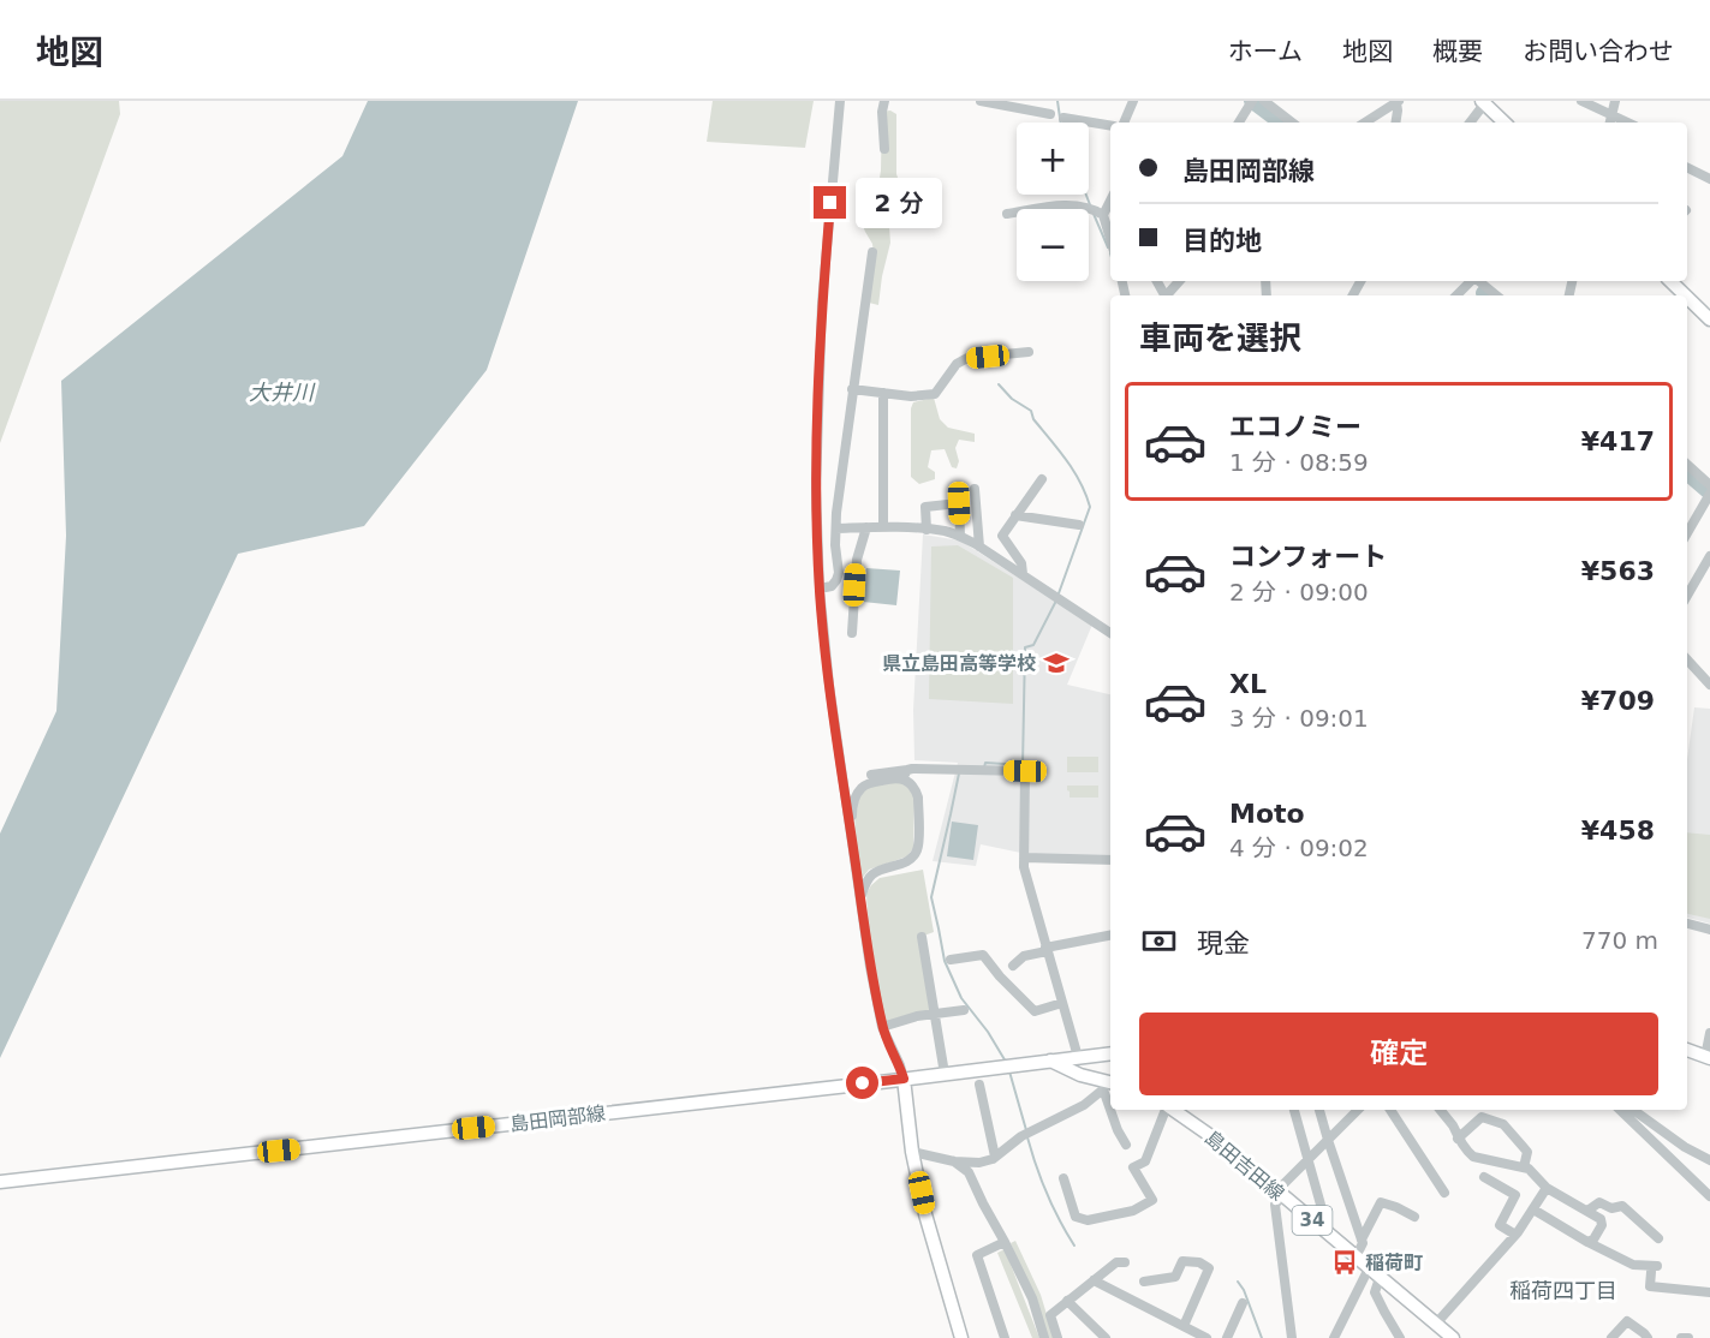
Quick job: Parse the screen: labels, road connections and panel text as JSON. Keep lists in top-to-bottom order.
{
  "streets": {
    "main road": ["島田岡部線", "島田吉田線", "34"]
  },
  "districts": ["稲荷四丁目"],
  "water": ["大井川"],
  "places": {
    "school or university": ["県立島田高等学校"],
    "bus stop": ["稲荷町"]
  },
  "page": {
    "header": "地図",
    "nav": [
      "ホーム",
      "地図",
      "概要",
      "お問い合わせ"
    ],
    "map_buttons": ["+", "−"],
    "banner": ["島田岡部線", "目的地"],
    "bubble": "2 分",
    "heading": "車両を選択",
    "list": [
      {
        "name": "エコノミー",
        "note": "1 分 · 08:59",
        "value": "¥417"
      },
      {
        "name": "コンフォート",
        "note": "2 分 · 09:00",
        "value": "¥563"
      },
      {
        "name": "XL",
        "note": "3 分 · 09:01",
        "value": "¥709"
      },
      {
        "name": "Moto",
        "note": "4 分 · 09:02",
        "value": "¥458"
      }
    ],
    "pay": ["現金", "770 m"],
    "buttons": "確定"
  }
}
